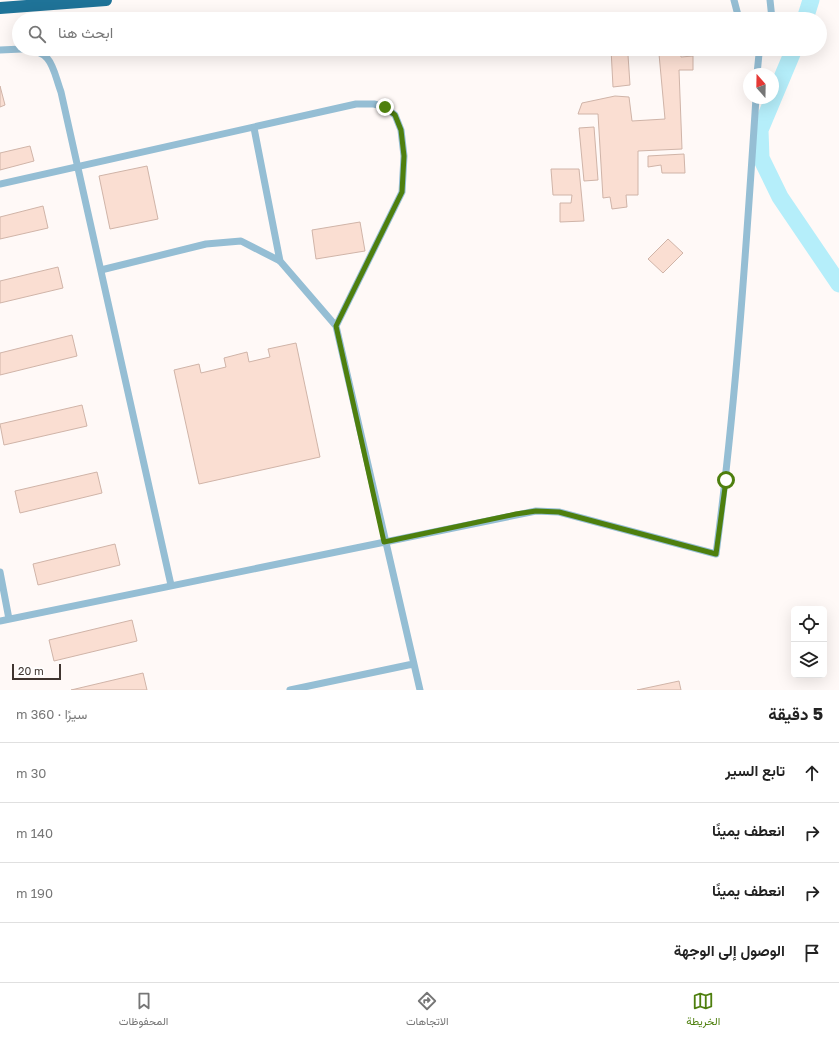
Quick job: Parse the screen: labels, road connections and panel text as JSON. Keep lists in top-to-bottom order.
{
  "scale_bar": "20 m",
  "north": "top",
  "page": {
    "search": "ابحث هنا",
    "scale": "20 m",
    "heading": ["5 دقيقة", "سيرًا · 360 m"],
    "list": [
      ["تابع السير", "30 m"],
      ["انعطف يمينًا", "140 m"],
      ["انعطف يمينًا", "190 m"],
      "الوصول إلى الوجهة"
    ],
    "nav": ["الخريطة", "الاتجاهات", "المحفوظات"]
  }
}
